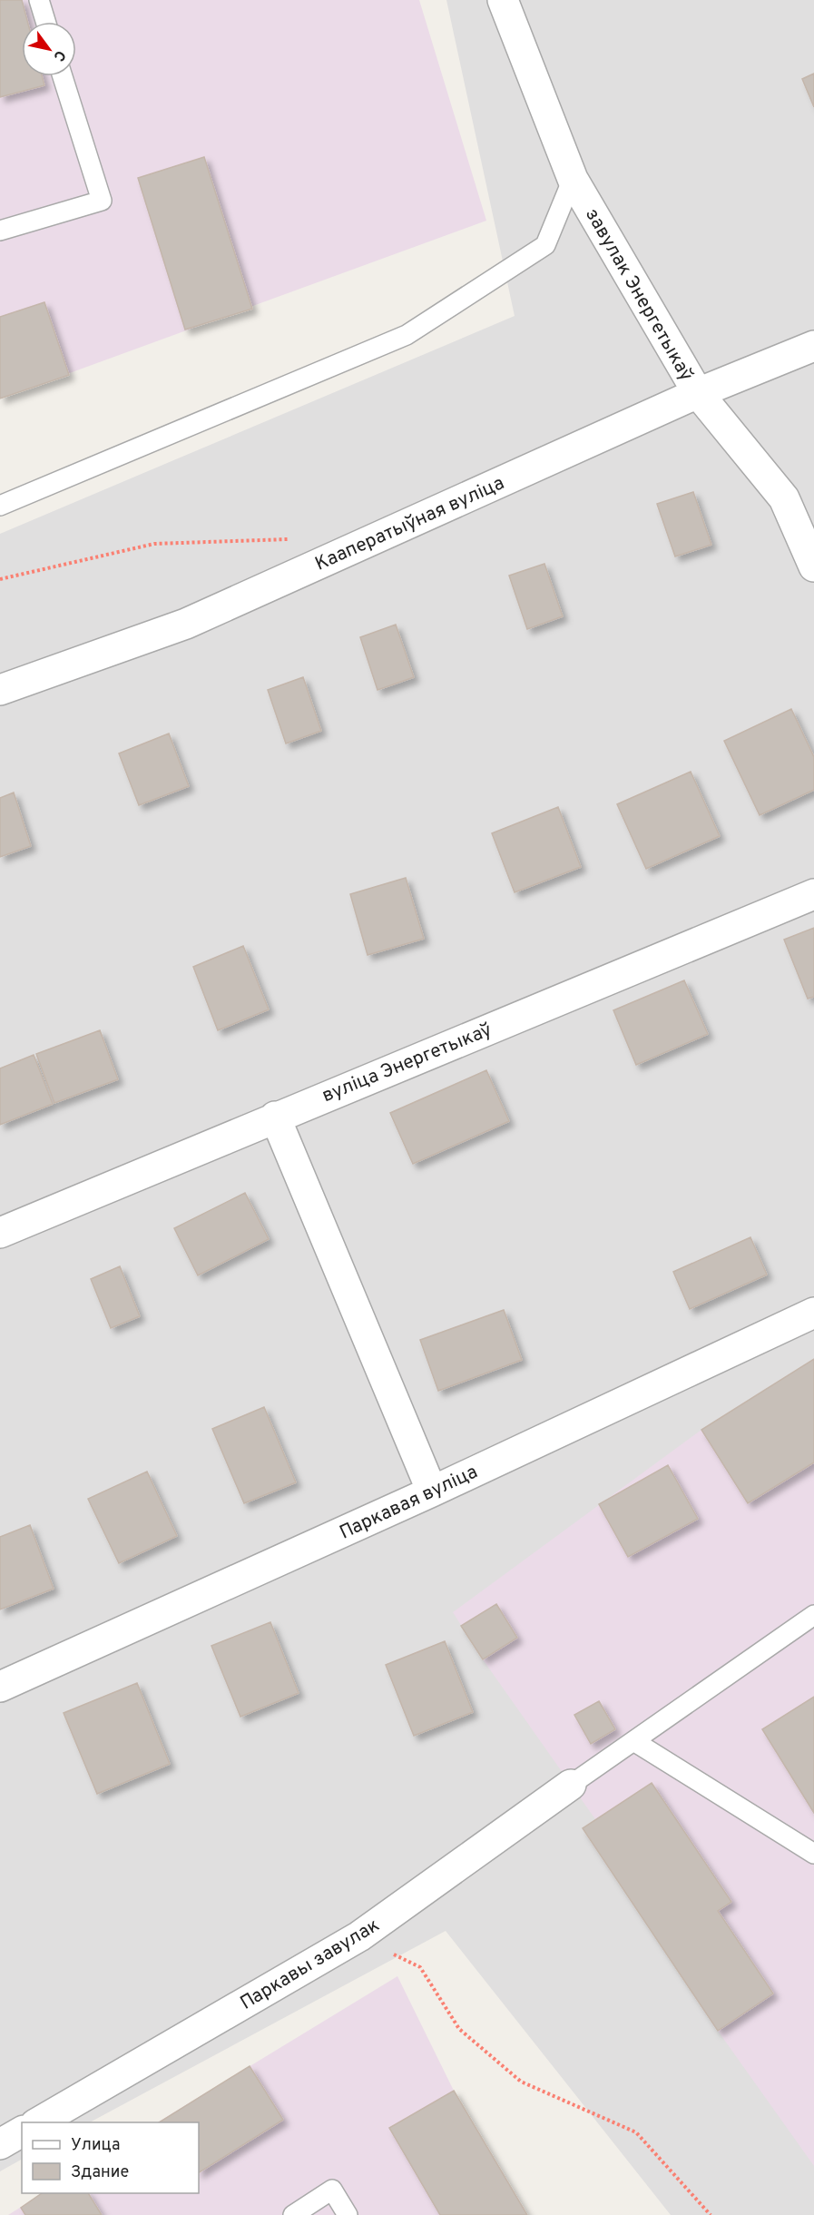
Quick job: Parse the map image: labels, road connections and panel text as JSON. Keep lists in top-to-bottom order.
{
  "streets": {
    "street": [
      "завулак Энергетыкаў",
      "Кааператыўная вуліца",
      "вуліца Энергетыкаў",
      "Паркавая вуліца",
      "Паркавы завулак"
    ]
  },
  "crossings": [
    ["завулак Энергетыкаў", "Кааператыўная вуліца"]
  ],
  "legend": ["Улица", "Здание"],
  "north": "bottom right"
}
